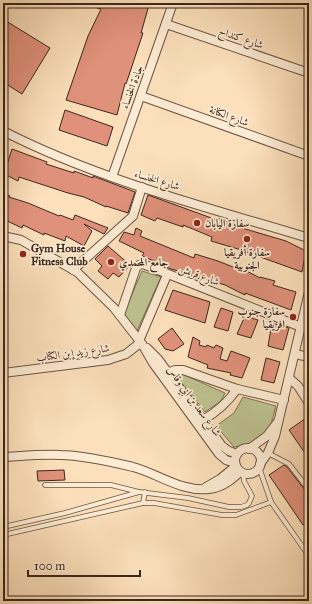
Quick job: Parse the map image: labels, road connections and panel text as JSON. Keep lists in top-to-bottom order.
{
  "streets": {
    "street": [
      "شارع كنداح",
      "جادة الخنساء",
      "شارع الكنانة",
      "شارع الخنساء",
      "شارع قريش",
      "شارع زيد إبن الكتاب",
      "شارع سعد بن ابي وقاس"
    ]
  },
  "crossings": [
    ["شارع كنداح", "جادة الخنساء"],
    ["جادة الخنساء", "شارع الكنانة"],
    ["جادة الخنساء", "شارع الخنساء"],
    ["شارع قريش", "شارع سعد بن ابي وقاس"],
    ["شارع زيد إبن الكتاب", "شارع سعد بن ابي وقاس"]
  ],
  "places": [
    "سفارة اليابان",
    "سفارة أفريقيا الجنوبية",
    "Gym House Fitness Club",
    "جامع المحمدي",
    "سفارة جنوب افريقيا"
  ],
  "scale_bar": "100 m"
}
